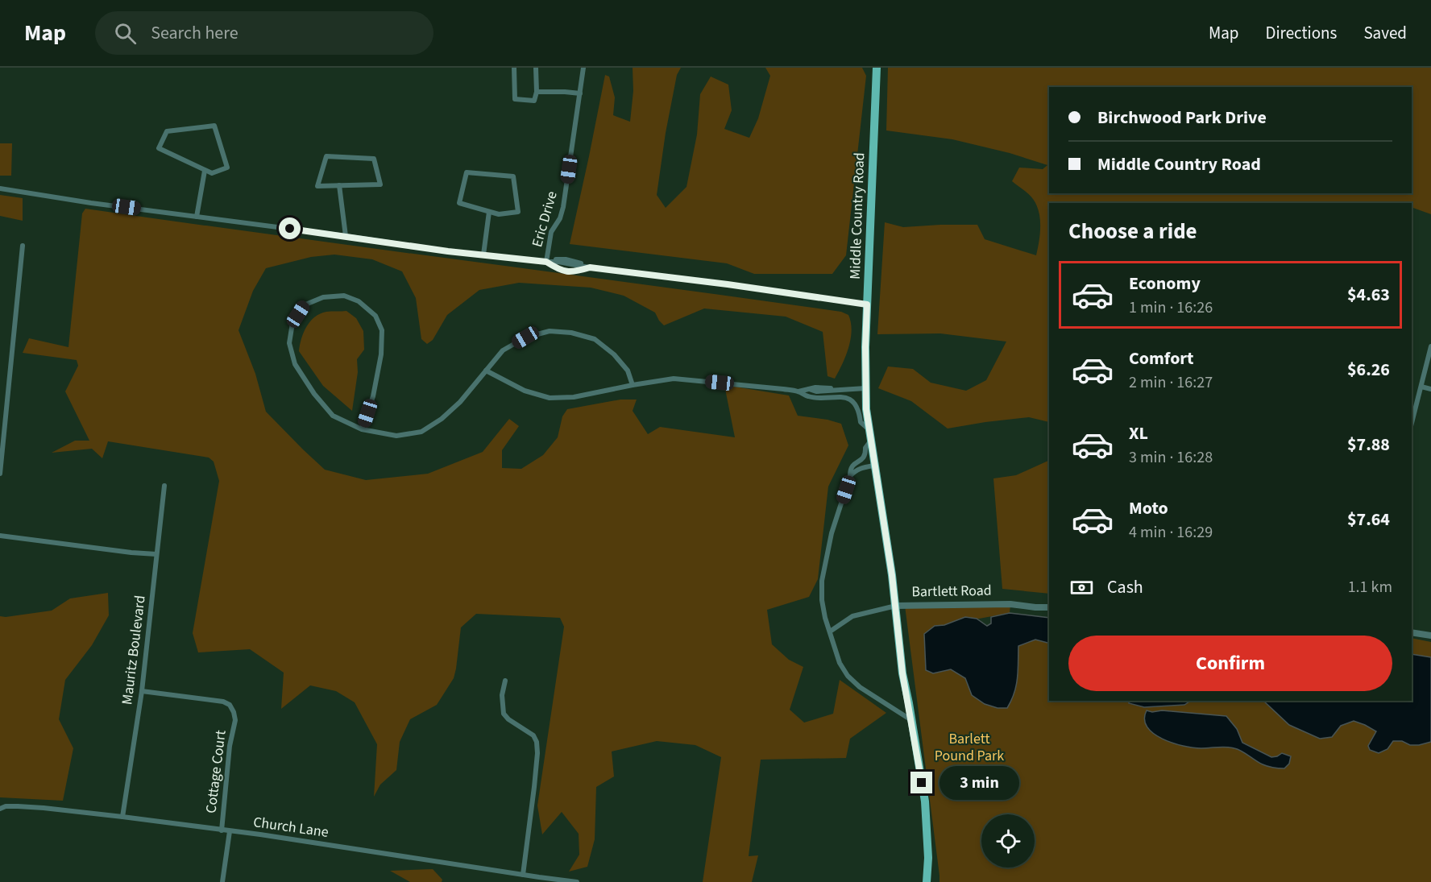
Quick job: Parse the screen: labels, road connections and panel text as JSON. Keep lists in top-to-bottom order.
{
  "streets": {
    "main road": ["Middle Country Road"],
    "street": [
      "Eric Drive",
      "Bartlett Road",
      "Mauritz Boulevard",
      "Cottage Court",
      "Church Lane"
    ]
  },
  "crossings": [
    ["Middle Country Road", "Bartlett Road"],
    ["Mauritz Boulevard", "Cottage Court"],
    ["Mauritz Boulevard", "Church Lane"],
    ["Cottage Court", "Church Lane"]
  ],
  "parks": ["Barlett Pound Park"],
  "page": {
    "header": "Map",
    "search": "Search here",
    "nav": ["Map", "Directions", "Saved"],
    "banner": ["Birchwood Park Drive", "Middle Country Road"],
    "heading": "Choose a ride",
    "list": [
      {
        "name": "Economy",
        "note": "1 min · 16:26",
        "value": "$4.63"
      },
      {
        "name": "Comfort",
        "note": "2 min · 16:27",
        "value": "$6.26"
      },
      {
        "name": "XL",
        "note": "3 min · 16:28",
        "value": "$7.88"
      },
      {
        "name": "Moto",
        "note": "4 min · 16:29",
        "value": "$7.64"
      }
    ],
    "pay": ["Cash", "1.1 km"],
    "buttons": "Confirm",
    "bubble": "3 min"
  }
}
